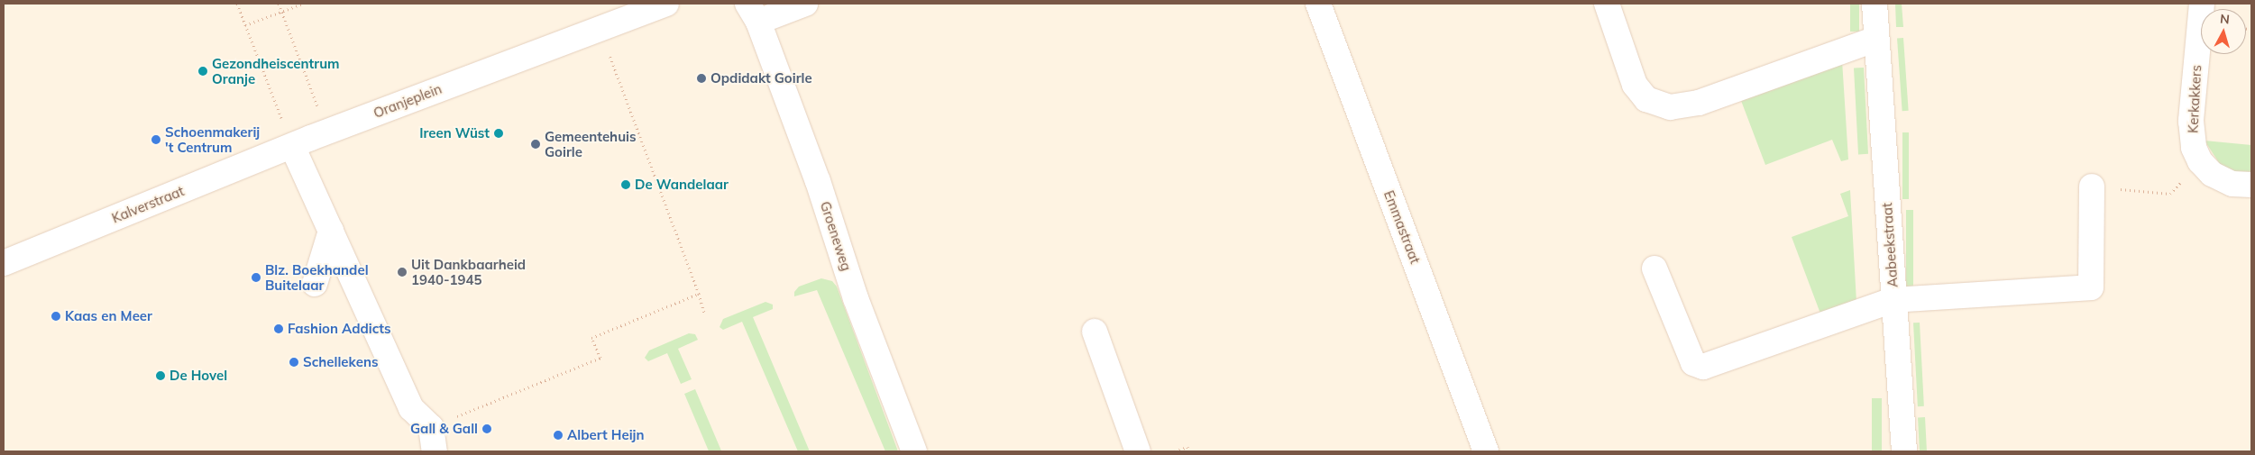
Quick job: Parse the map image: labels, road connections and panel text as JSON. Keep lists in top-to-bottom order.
{
  "streets": {
    "street": [
      "Kerkakkers",
      "Oranjeplein",
      "Kalverstraat",
      "Emmastraat",
      "Groeneweg",
      "Aabeekstraat"
    ]
  },
  "crossings": [
    ["Oranjeplein", "Kalverstraat"]
  ],
  "places": [
    "Gezondheiscentrum Oranje",
    "Opdidakt Goirle",
    "Ireen Wüst",
    "Schoenmakerij 't Centrum",
    "Gemeentehuis Goirle",
    "De Wandelaar",
    "Uit Dankbaarheid 1940-1945",
    "Blz. Boekhandel Buitelaar",
    "Kaas en Meer",
    "Fashion Addicts",
    "Schellekens",
    "De Hovel",
    "Gall & Gall",
    "Albert Heijn"
  ],
  "north": "top"
}
